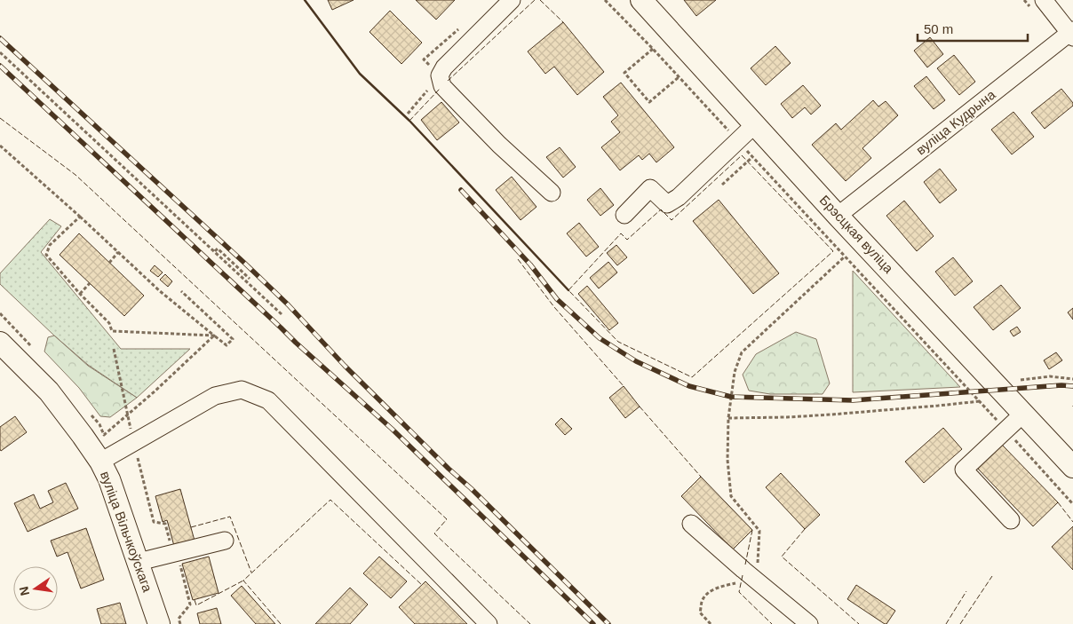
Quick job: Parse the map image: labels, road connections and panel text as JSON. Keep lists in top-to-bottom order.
{
  "streets": {
    "main road": ["Брэсцкая вуліца", "вуліца Вільчкоўскага"],
    "street": ["вуліца Кудрына"]
  },
  "crossings": [
    ["вуліца Кудрына", "Брэсцкая вуліца"]
  ],
  "scale_bar": "50 m",
  "north": "left"
}
